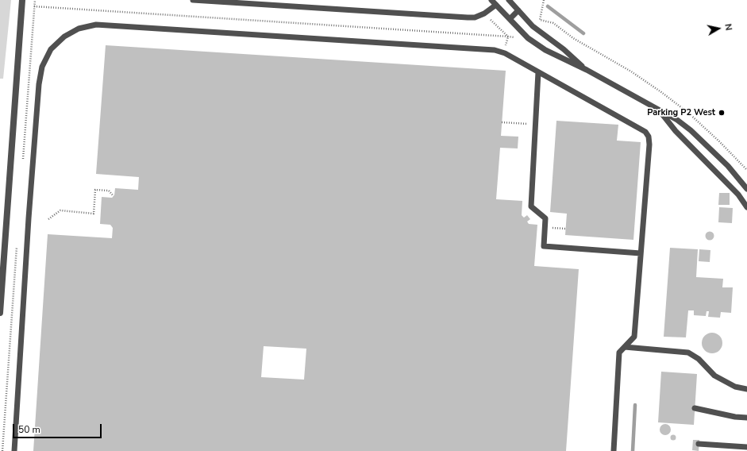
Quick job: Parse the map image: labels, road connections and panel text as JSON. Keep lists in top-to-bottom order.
{
  "places": ["Parking P2 West"],
  "scale_bar": "50 m",
  "north": "right"
}
